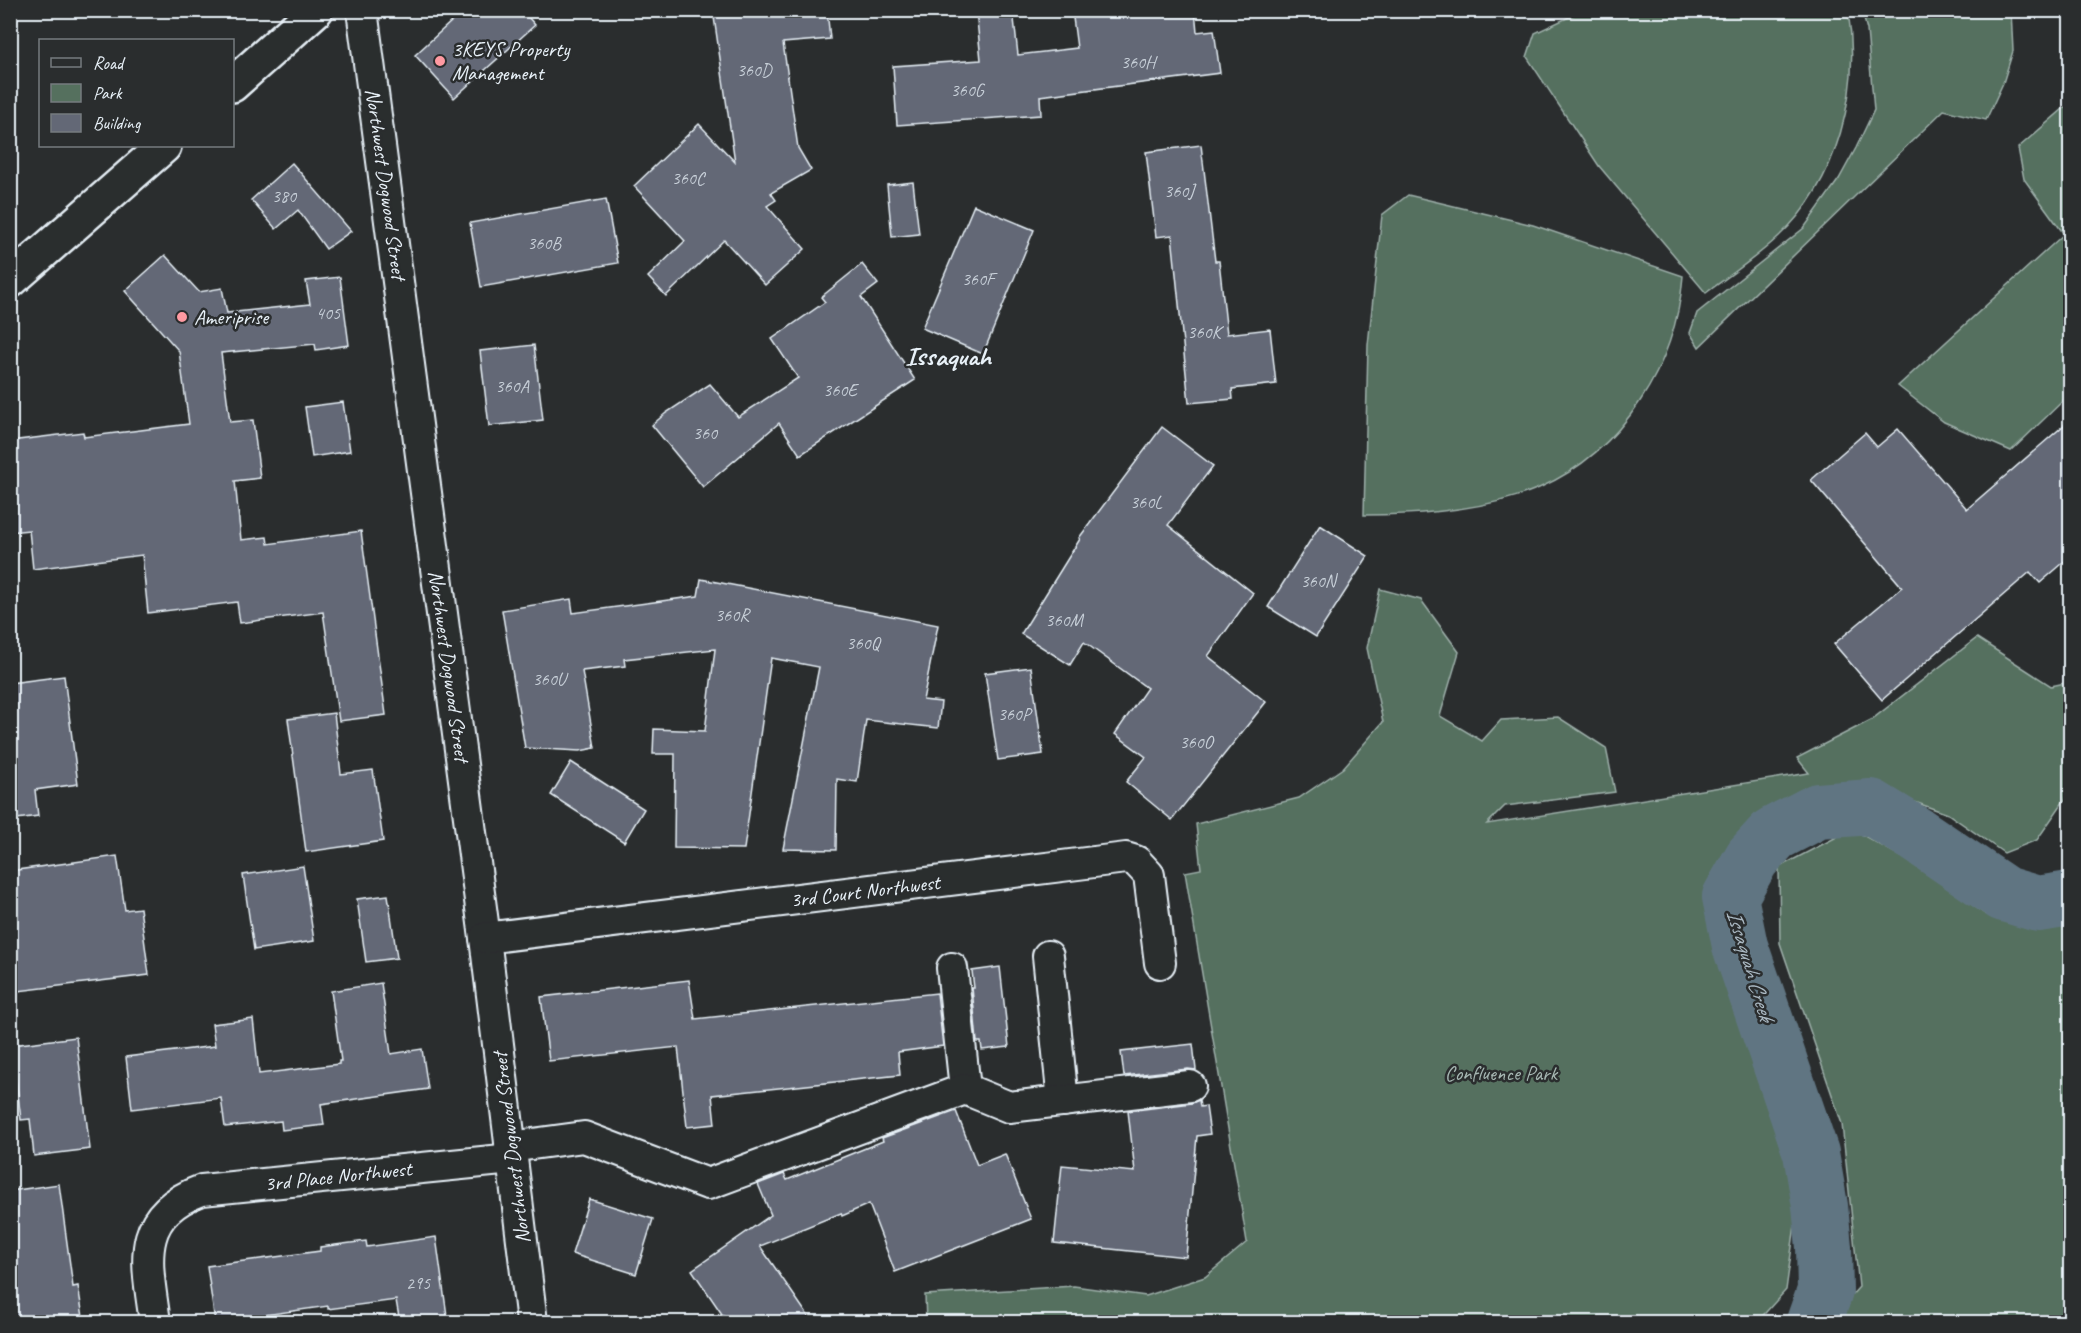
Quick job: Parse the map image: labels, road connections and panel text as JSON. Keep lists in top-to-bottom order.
{
  "streets": {
    "street": ["Northwest Dogwood Street", "3rd Court Northwest", "3rd Place Northwest"]
  },
  "crossings": [
    ["Northwest Dogwood Street", "3rd Court Northwest"],
    ["Northwest Dogwood Street", "3rd Place Northwest"]
  ],
  "districts": ["Issaquah"],
  "water": ["Issaquah Creek"],
  "parks": ["Confluence Park"],
  "places": ["3KEYS Property Management", "Ameriprise"],
  "house_numbers": [
    "360H",
    "360D",
    "360G",
    "360C",
    "360J",
    "380",
    "360B",
    "360F",
    "405",
    "360K",
    "360A",
    "360E",
    "360",
    "360L",
    "360N",
    "360R",
    "360M",
    "360Q",
    "360U",
    "360P",
    "360O",
    "295"
  ],
  "legend": ["Road", "Park", "Building"]
}
